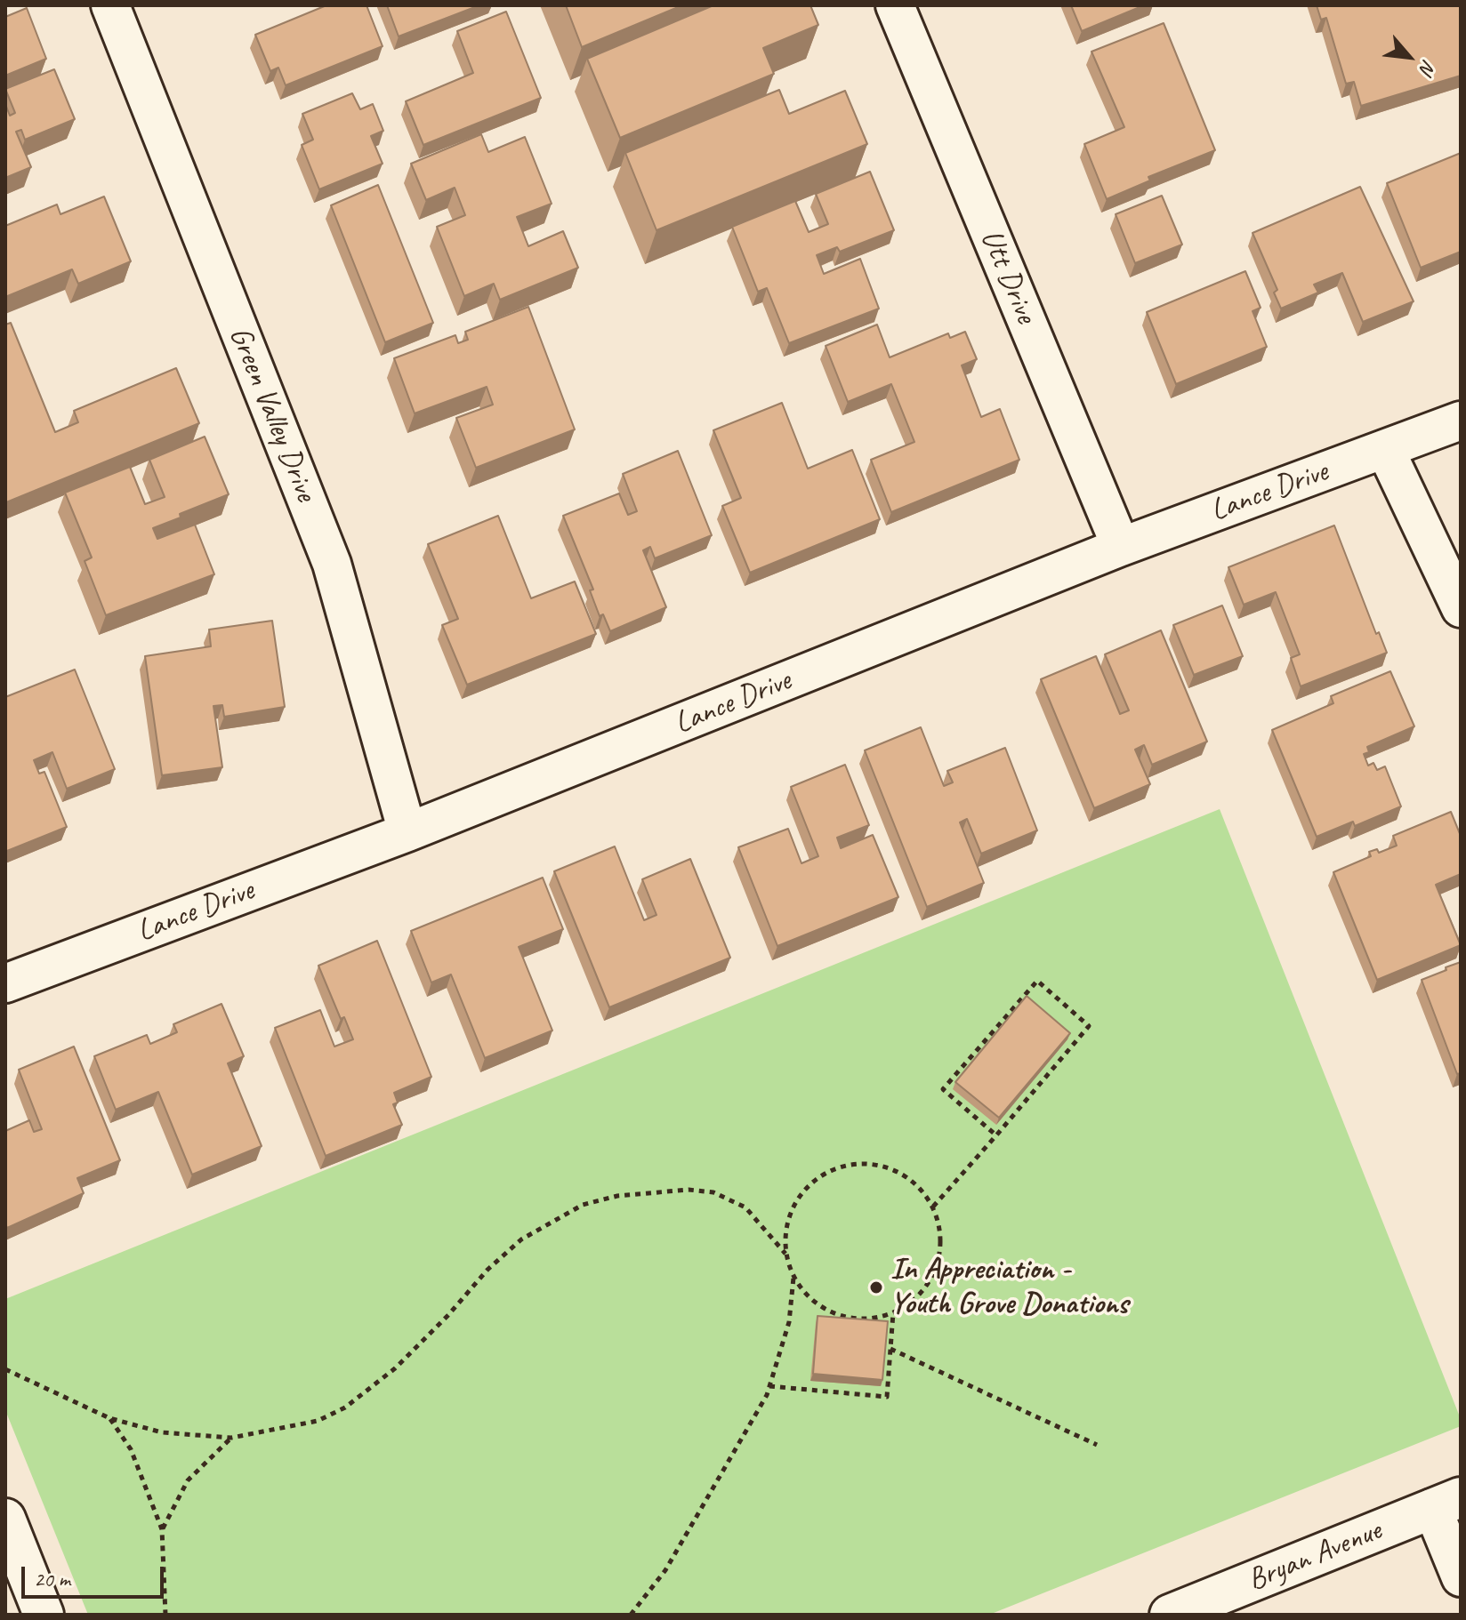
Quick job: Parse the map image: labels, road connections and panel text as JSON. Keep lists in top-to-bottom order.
{
  "streets": {
    "main road": ["Bryan Avenue"],
    "street": ["Utt Drive", "Green Valley Drive", "Lance Drive"]
  },
  "crossings": [
    ["Utt Drive", "Lance Drive"],
    ["Green Valley Drive", "Lance Drive"]
  ],
  "places": ["In Appreciation - Youth Grove Donations"],
  "scale_bar": "20 m",
  "north": "bottom right"
}
